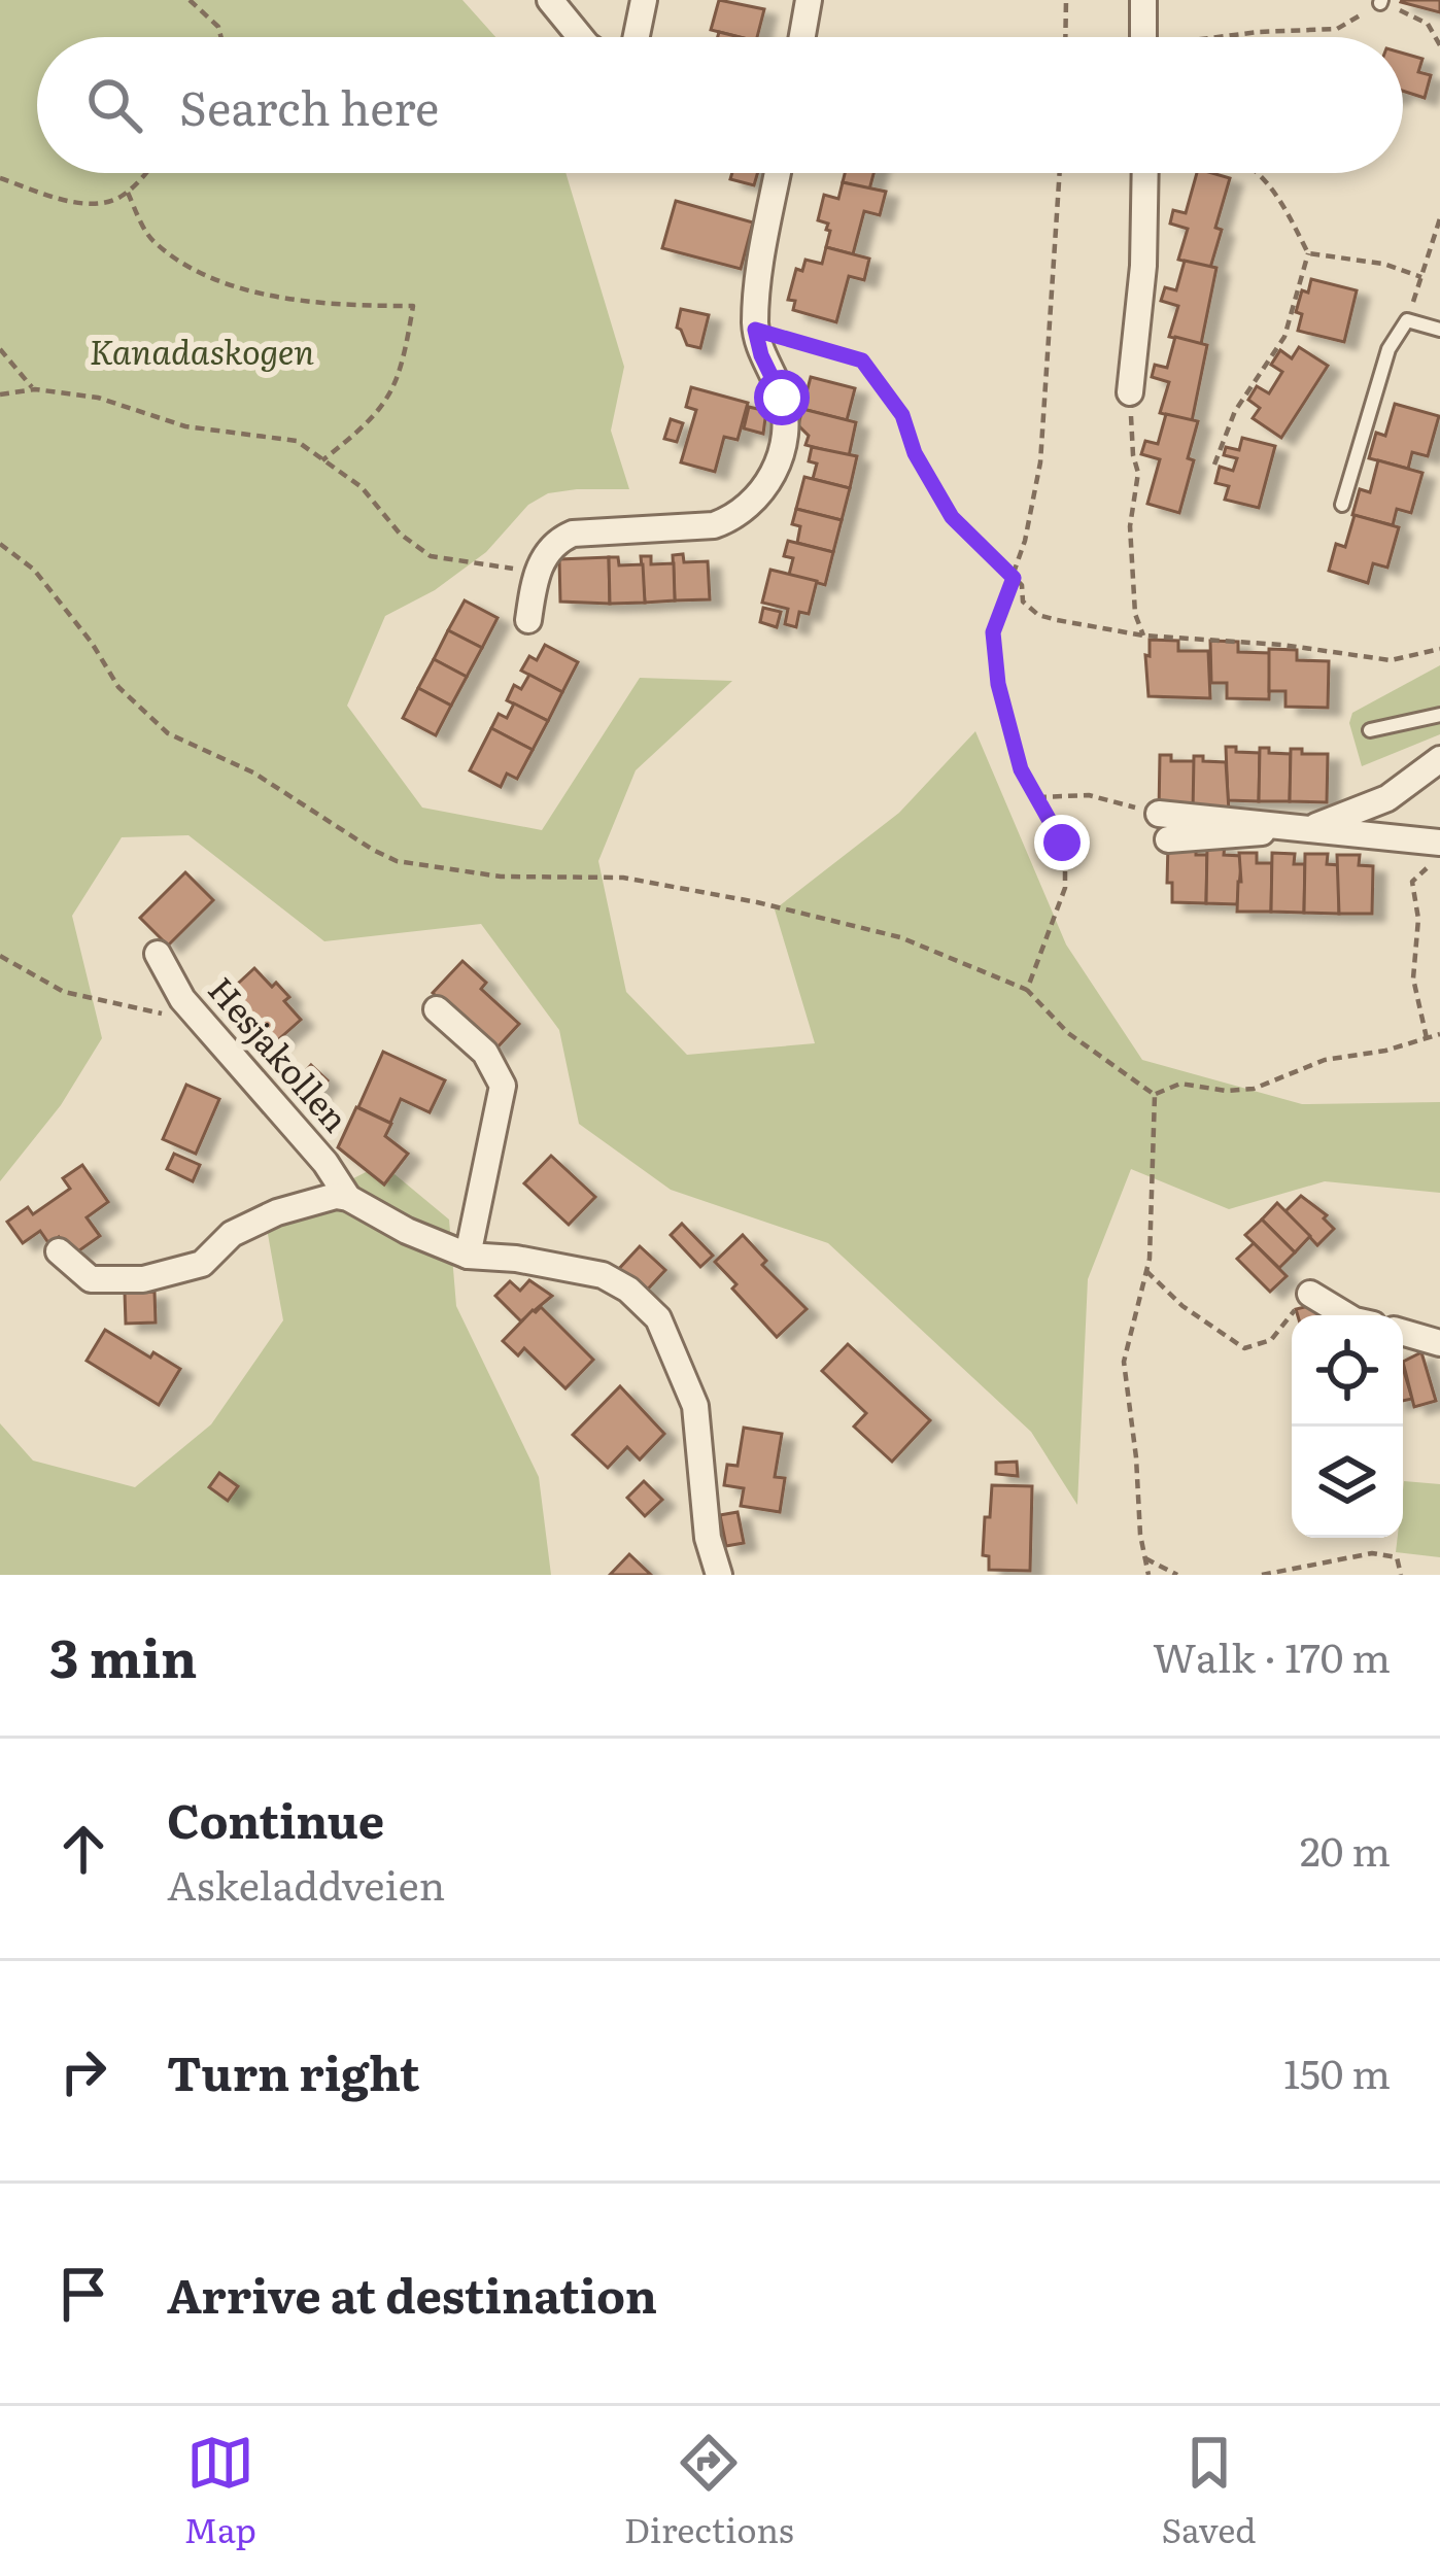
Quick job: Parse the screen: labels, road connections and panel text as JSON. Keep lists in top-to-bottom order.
{
  "streets": {
    "street": ["Hesjakollen"]
  },
  "parks": ["Kanadaskogen"],
  "page": {
    "search": "Search here",
    "heading": ["3 min", "Walk · 170 m"],
    "list": [
      ["Continue", "Askeladdveien", "20 m"],
      ["Turn right", "150 m"],
      "Arrive at destination"
    ],
    "nav": ["Map", "Directions", "Saved"]
  }
}
